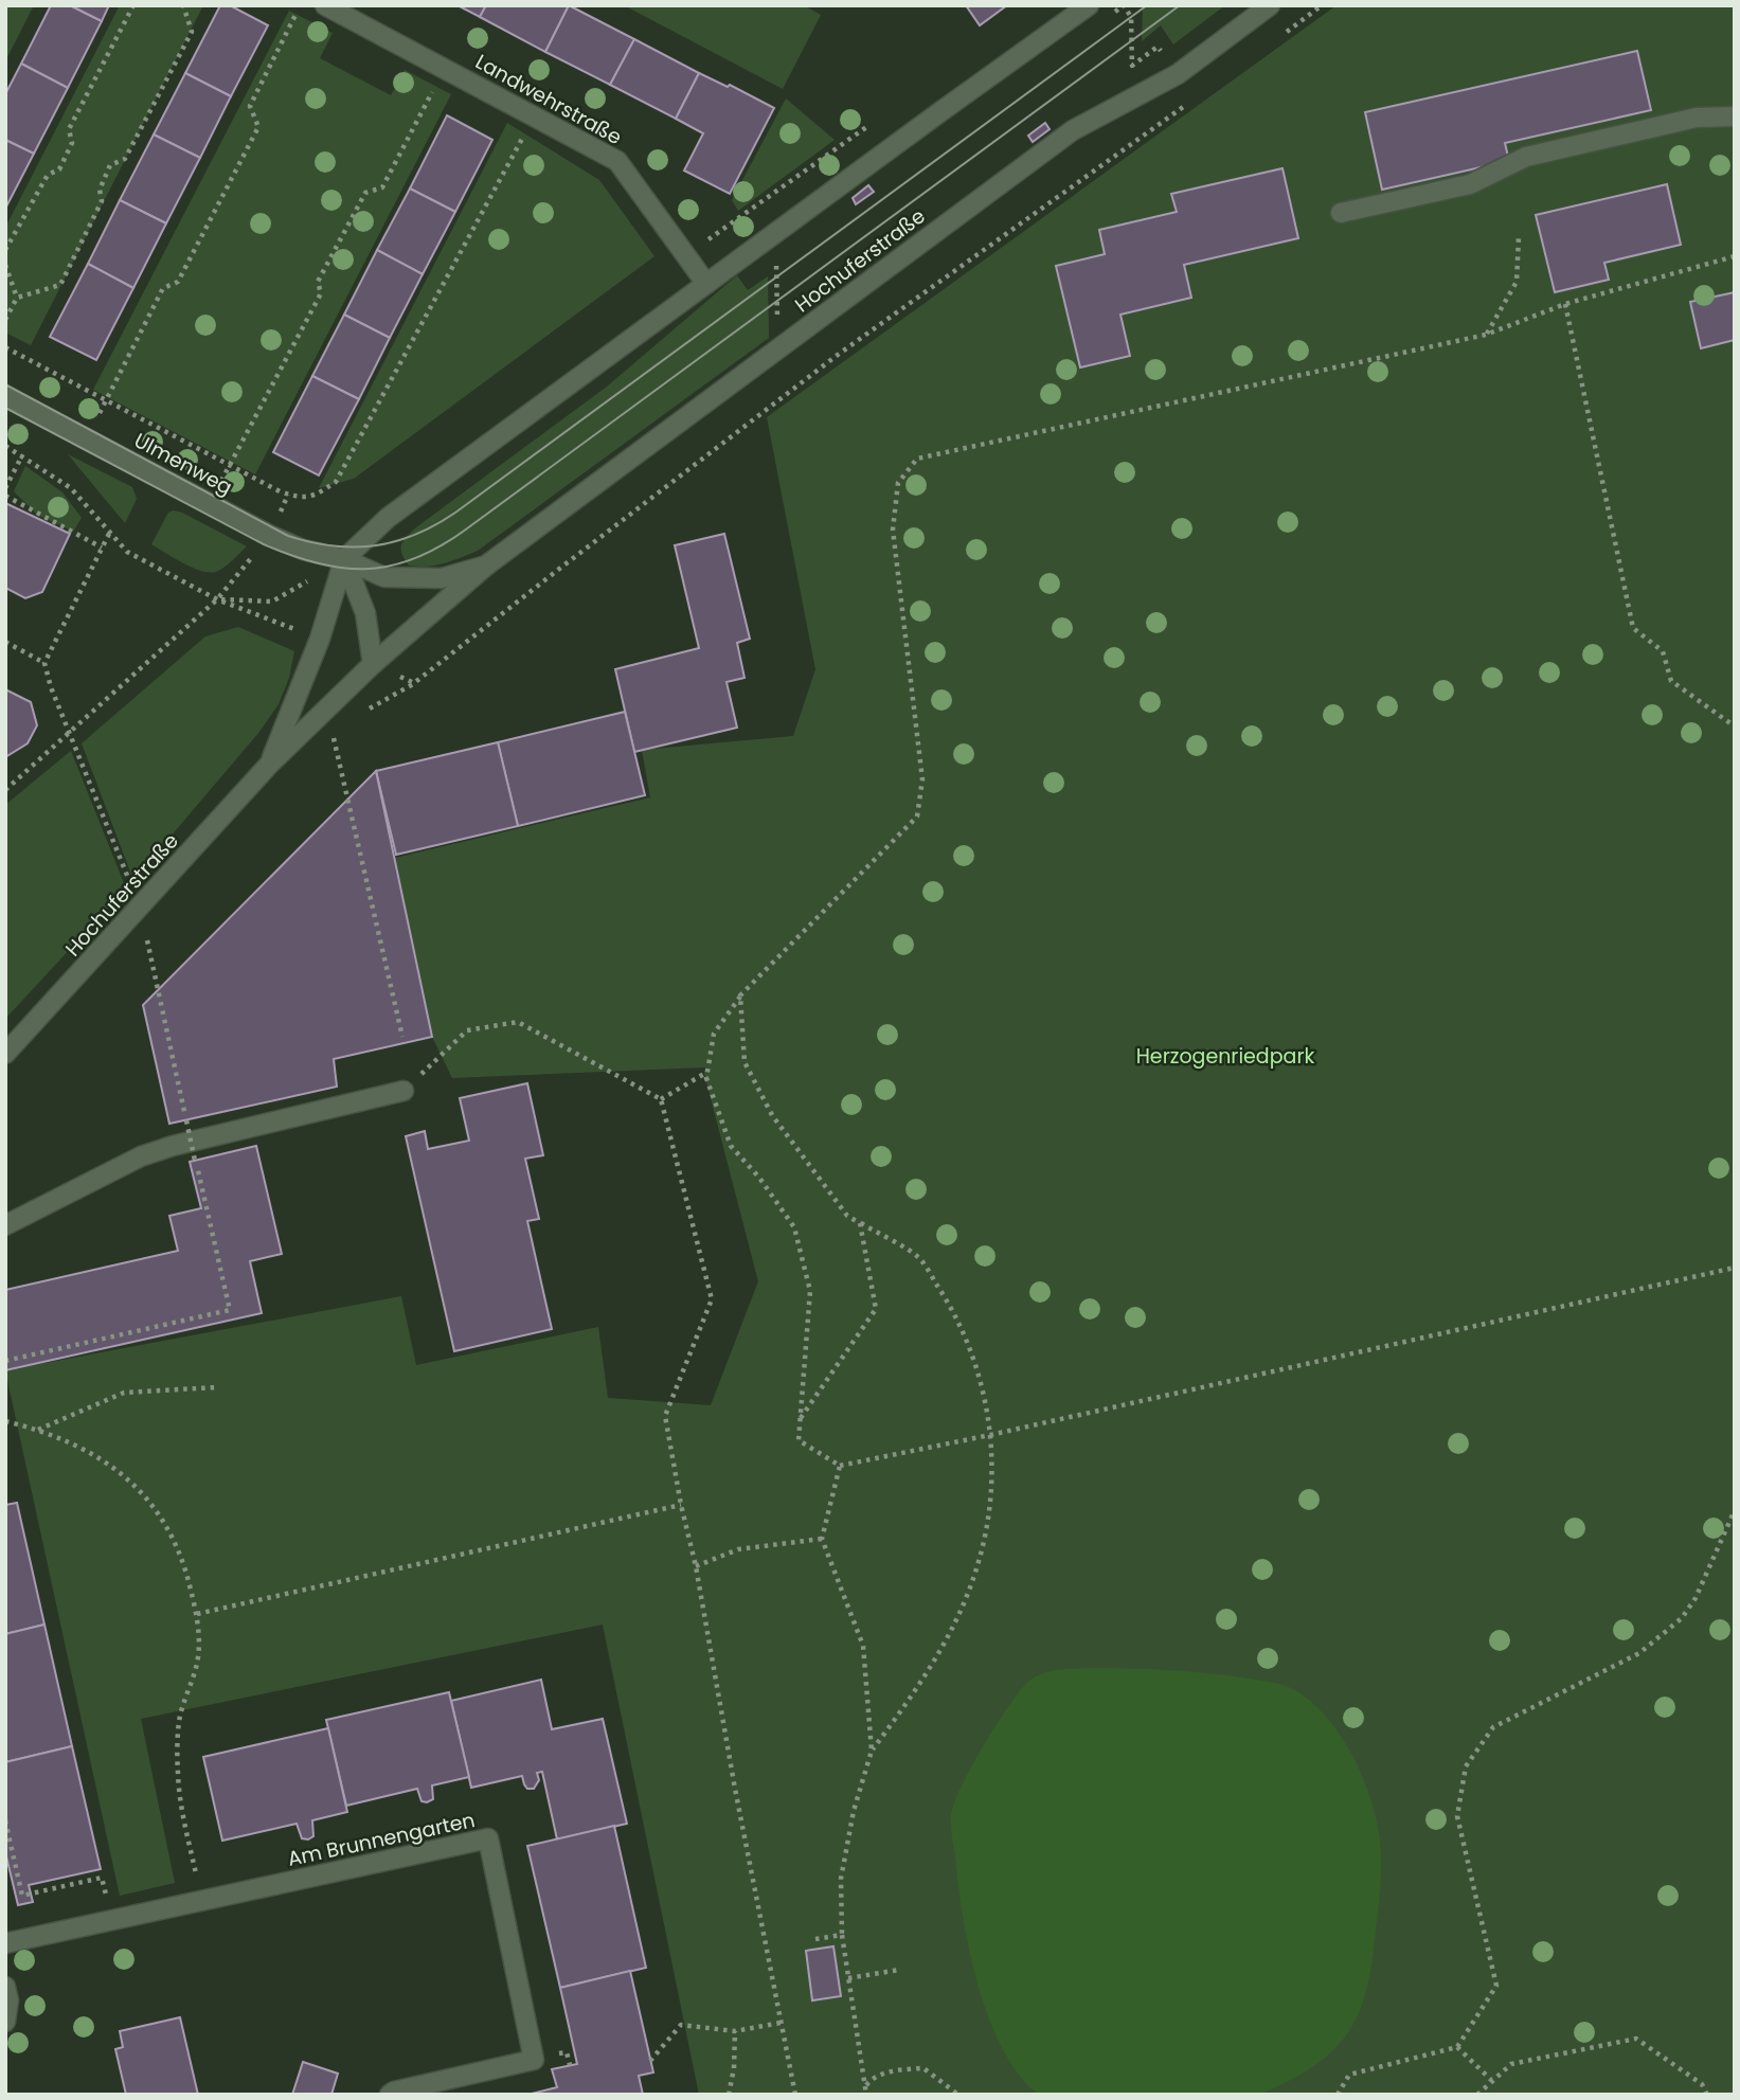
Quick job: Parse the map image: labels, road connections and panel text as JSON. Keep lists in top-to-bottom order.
{
  "streets": {
    "street": [
      "Landwehrstraße",
      "Hochuferstraße",
      "Ulmenweg",
      "Am Brunnengarten"
    ]
  },
  "crossings": [
    ["Landwehrstraße", "Hochuferstraße"],
    ["Hochuferstraße", "Ulmenweg"]
  ],
  "parks": ["Herzogenriedpark"]
}
